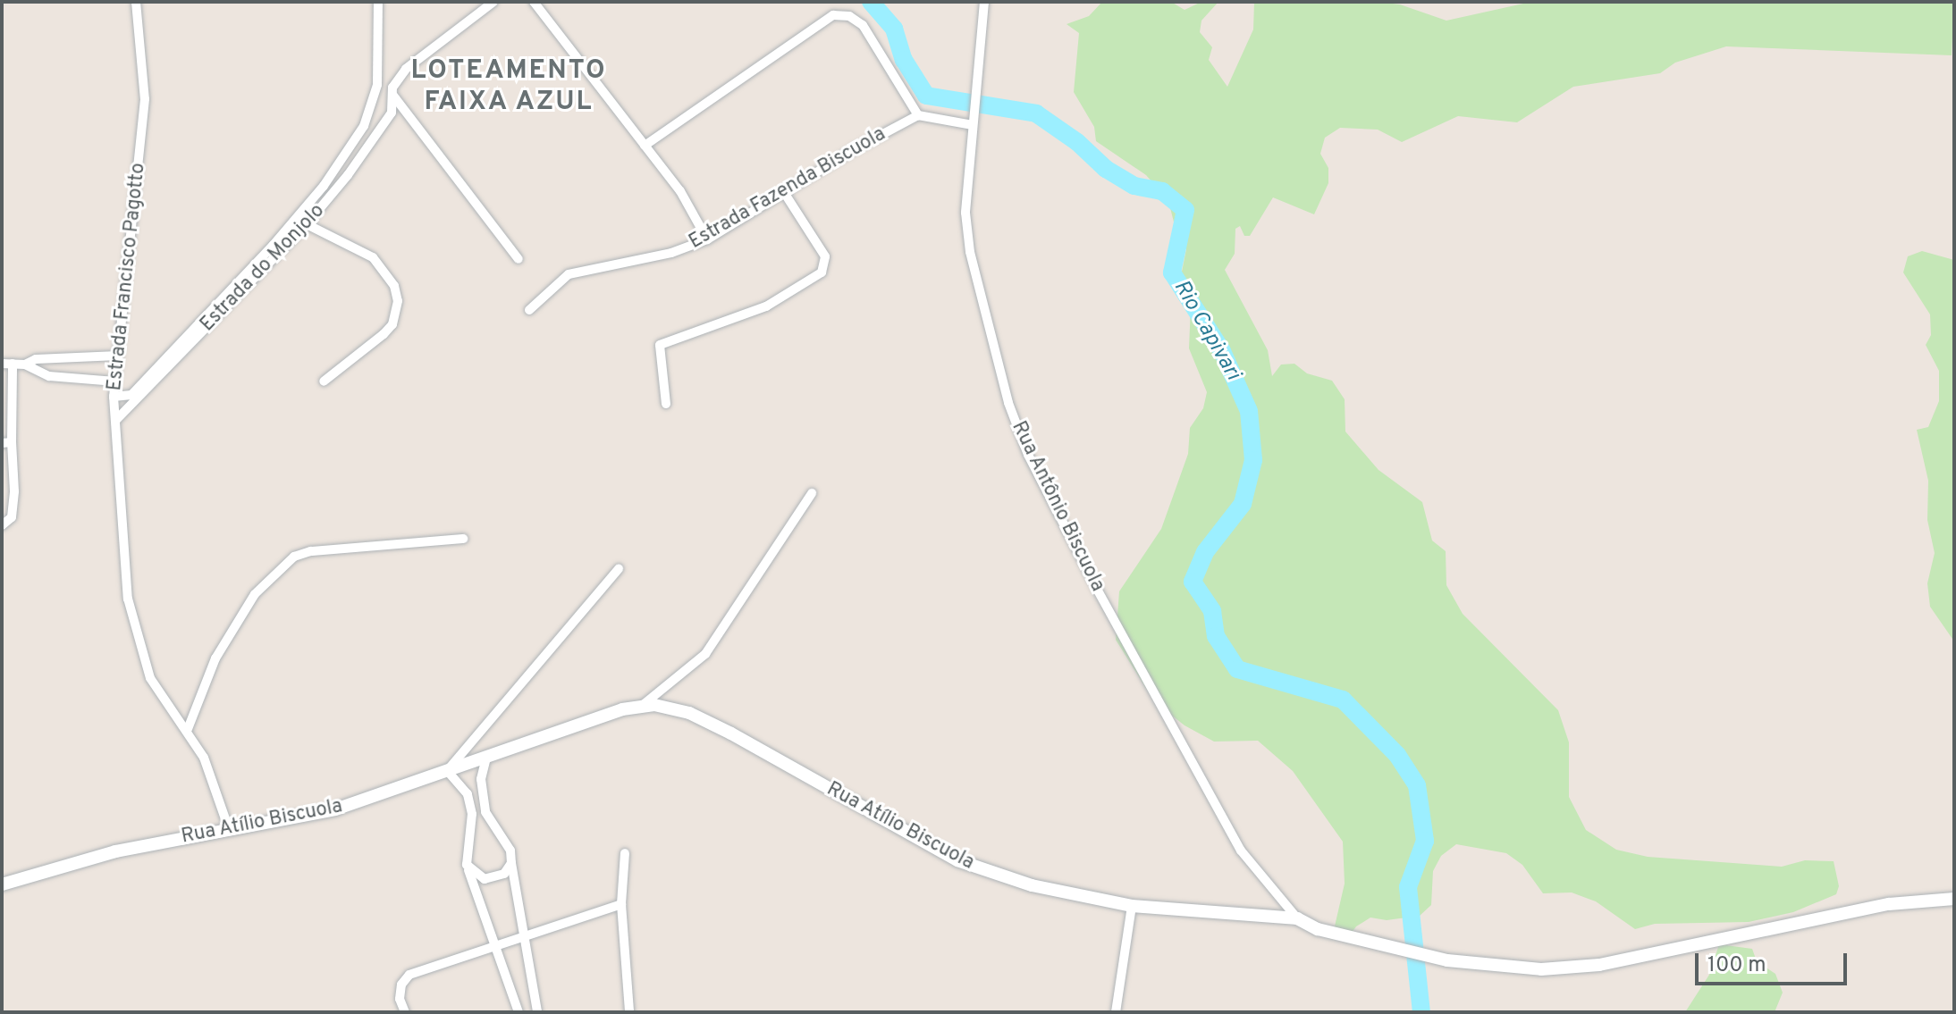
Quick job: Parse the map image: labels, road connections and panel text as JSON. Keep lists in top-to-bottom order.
{
  "streets": {
    "street": [
      "Estrada Fazenda Biscuola",
      "Estrada do Monjolo",
      "Estrada Francisco Pagotto",
      "Rua Antônio Biscuola",
      "Rua Atílio Biscuola"
    ]
  },
  "crossings": [
    ["Estrada do Monjolo", "Estrada Francisco Pagotto"],
    ["Estrada Francisco Pagotto", "Rua Atílio Biscuola"],
    ["Rua Antônio Biscuola", "Rua Atílio Biscuola"]
  ],
  "districts": ["LOTEAMENTO FAIXA AZUL"],
  "water": ["Rio Capivari"],
  "scale_bar": "100 m"
}
